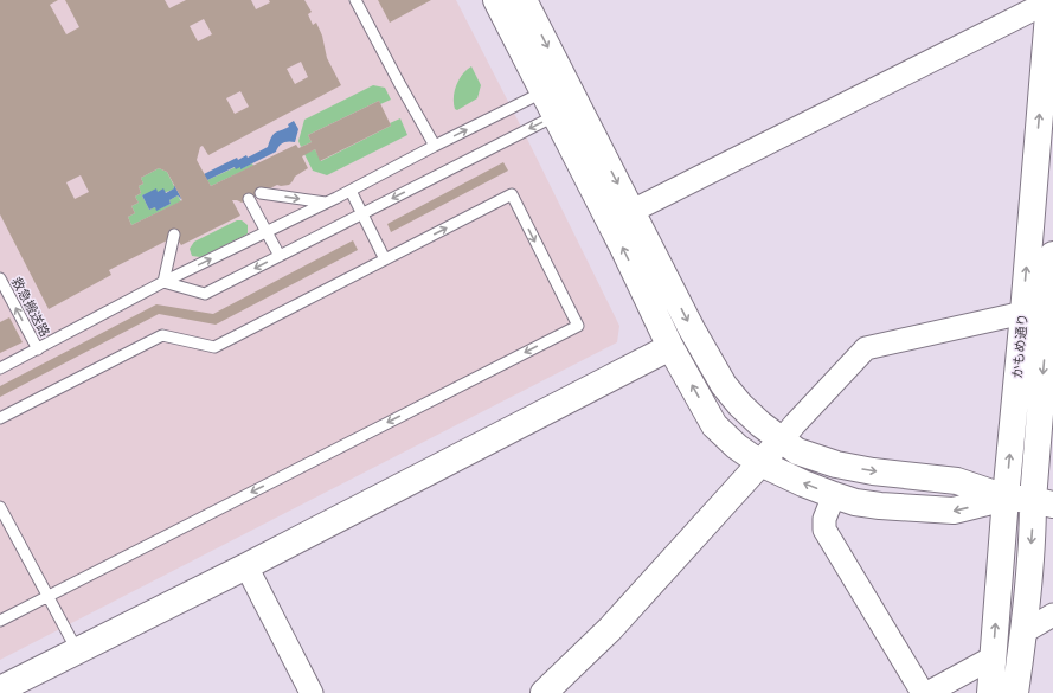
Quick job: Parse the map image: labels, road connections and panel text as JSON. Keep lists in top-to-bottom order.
{
  "streets": {
    "street": ["かもめ通り"],
    "lane": ["救急搬送路"]
  },
  "one_way": ["救急搬送路"]
}
